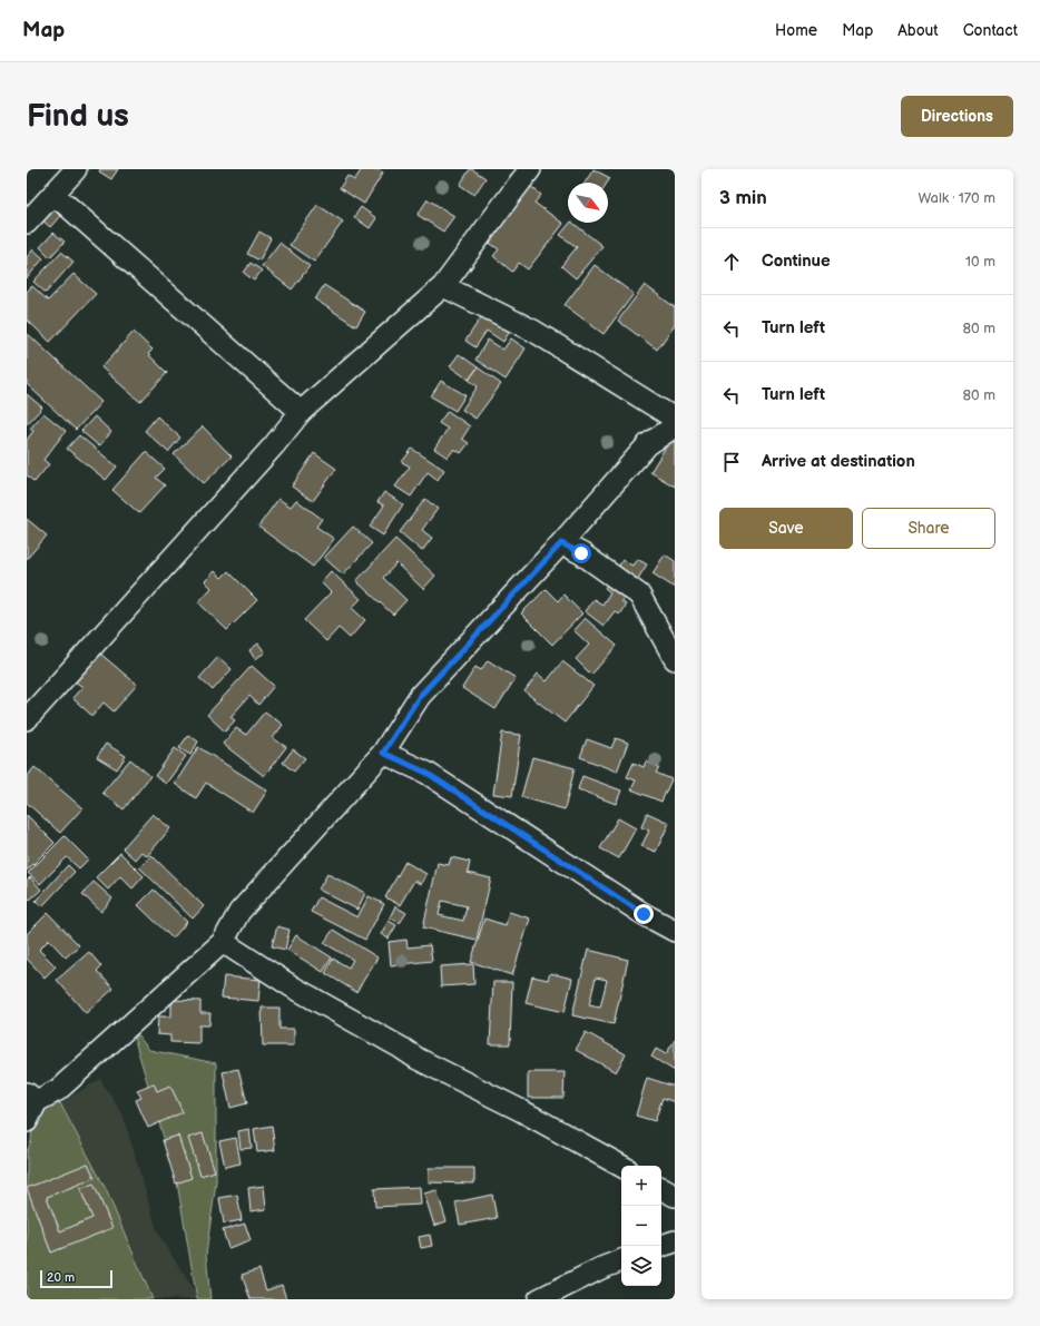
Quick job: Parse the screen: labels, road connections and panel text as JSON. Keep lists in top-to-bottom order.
{
  "scale_bar": "20 m",
  "north": "bottom right",
  "page": {
    "header": "Map",
    "nav": [
      "Home",
      "Map",
      "About",
      "Contact"
    ],
    "buttons": [
      "Directions",
      ["Save", "Share"]
    ],
    "title": "Find us",
    "heading": ["3 min", "Walk · 170 m"],
    "list": [
      ["Continue", "10 m"],
      ["Turn left", "80 m"],
      ["Turn left", "80 m"],
      "Arrive at destination"
    ],
    "map_buttons": ["+", "−"],
    "scale": "20 m"
  }
}
